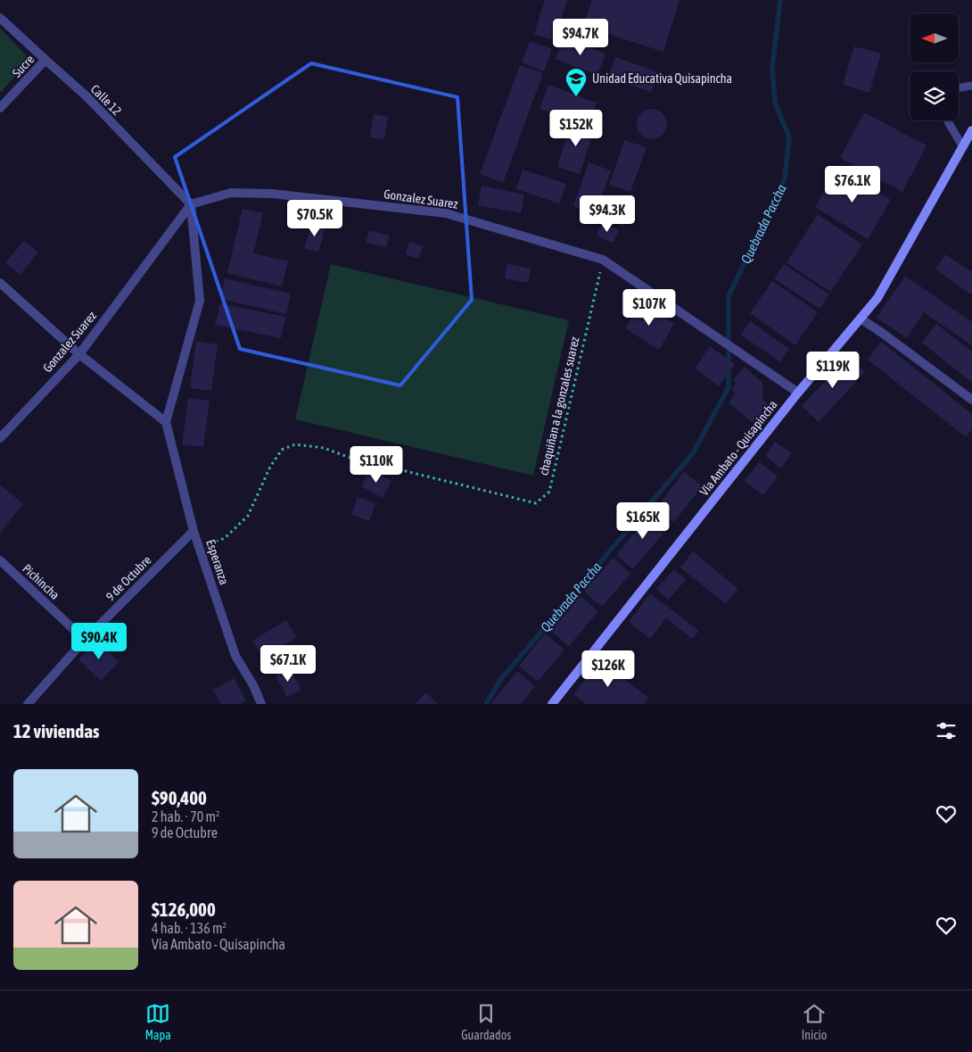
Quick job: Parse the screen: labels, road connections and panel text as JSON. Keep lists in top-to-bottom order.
{
  "streets": {
    "street": [
      "Sucre",
      "Calle 12",
      "Gonzalez Suarez",
      "Vía Ambato - Quisapincha",
      "Esperanza",
      "9 de Octubre",
      "Pichincha"
    ],
    "path": ["chaquiñan a la gonzales suarez"]
  },
  "crossings": [
    ["Sucre", "Calle 12"],
    ["Calle 12", "Gonzalez Suarez"],
    ["Calle 12", "Esperanza"],
    ["Gonzalez Suarez", "chaquiñan a la gonzales suarez"],
    ["Gonzalez Suarez", "Vía Ambato - Quisapincha"],
    ["Gonzalez Suarez", "Esperanza"],
    ["chaquiñan a la gonzales suarez", "Esperanza"],
    ["Esperanza", "9 de Octubre"],
    ["9 de Octubre", "Pichincha"]
  ],
  "water": ["Quebrada Paccha"],
  "places": {
    "school or university": ["Unidad Educativa Quisapincha"]
  },
  "north": "left",
  "page": {
    "price": [
      "$94.7K",
      "$152K",
      "$76.1K",
      "$94.3K",
      "$70.5K",
      "$107K",
      "$119K",
      "$110K",
      "$165K",
      "$90.4K",
      "$67.1K",
      "$126K"
    ],
    "heading": "12 viviendas",
    "list": [
      {
        "name": "$90,400",
        "note": "2 hab. · 70 m² · 9 de Octubre"
      },
      {
        "name": "$126,000",
        "note": "4 hab. · 136 m² · Vía Ambato - Quisapincha"
      }
    ],
    "tabs": ["Mapa", "Guardados", "Inicio"]
  }
}
